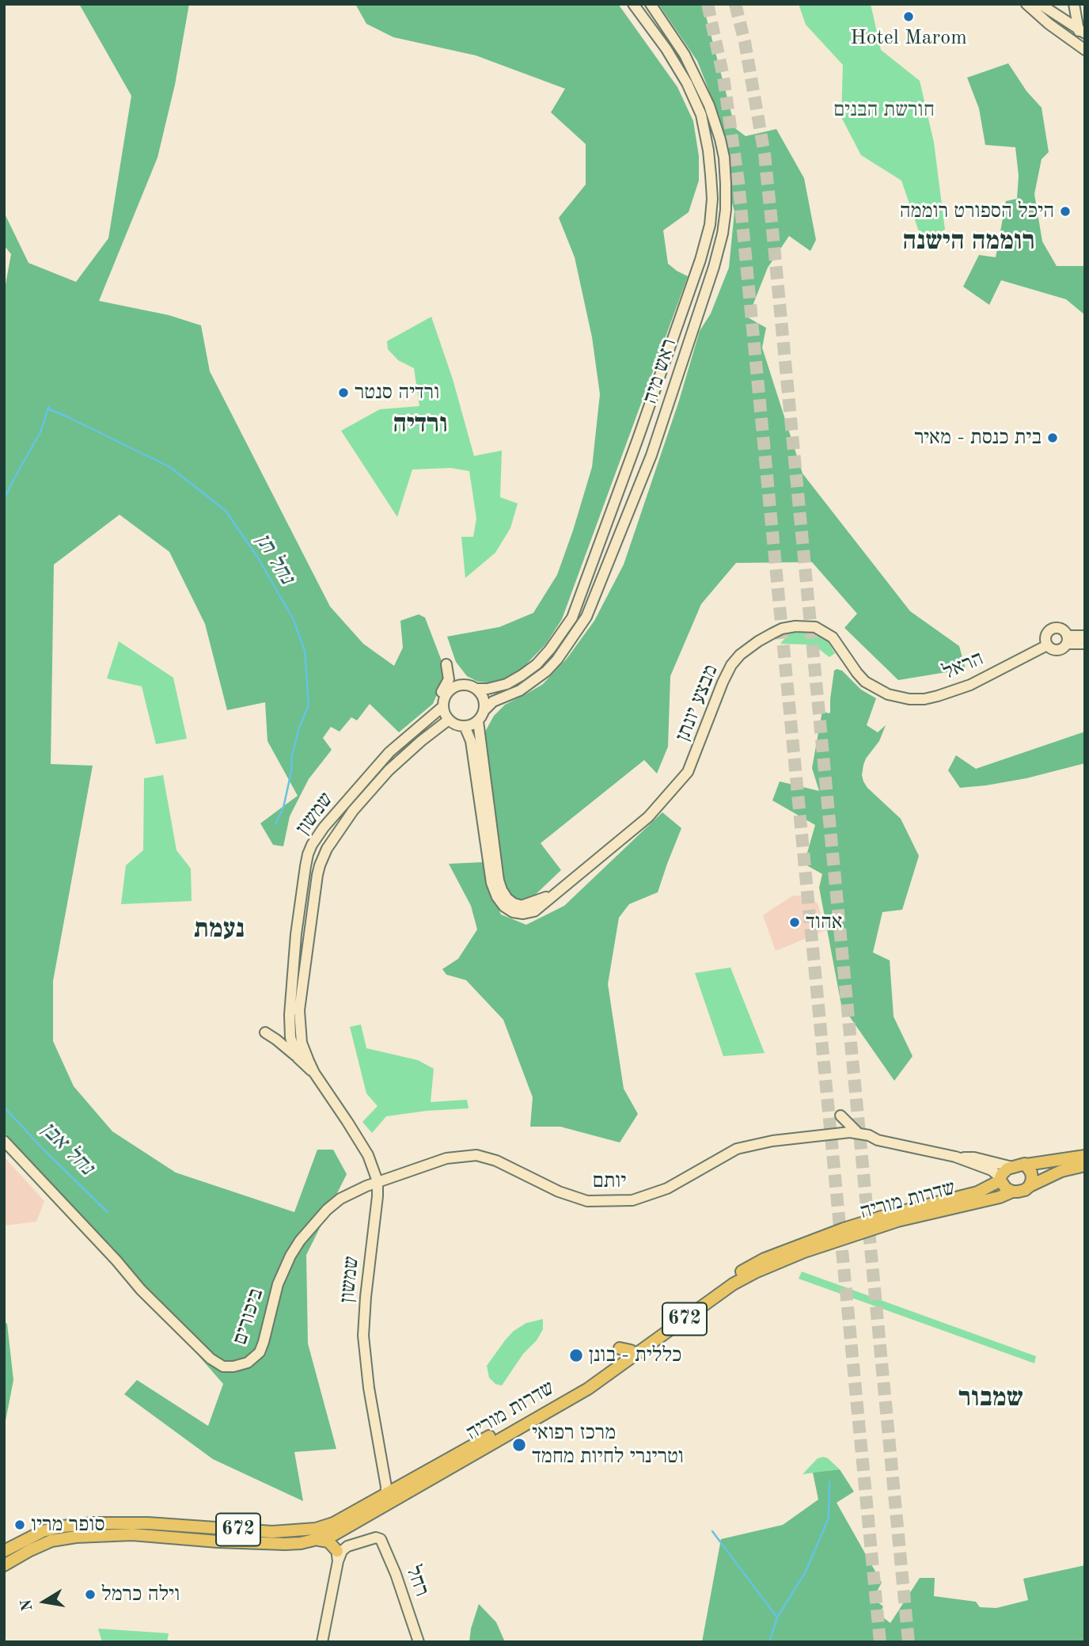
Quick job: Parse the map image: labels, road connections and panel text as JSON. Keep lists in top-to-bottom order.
{
  "streets": {
    "main road": ["שדרות מוריה", "672"],
    "street": [
      "ראש מיה",
      "הראל",
      "מבצע יונתן",
      "שמשון",
      "יותם",
      "ביכורים",
      "רחל"
    ]
  },
  "crossings": [
    ["ראש מיה", "מבצע יונתן"],
    ["ראש מיה", "שמשון"],
    ["הראל", "מבצע יונתן"],
    ["מבצע יונתן", "שמשון"],
    ["שמשון", "יותם"],
    ["שמשון", "שדרות מוריה"],
    ["שמשון", "ביכורים"],
    ["יותם", "שדרות מוריה"],
    ["יותם", "ביכורים"],
    ["יותם", "672"],
    ["שדרות מוריה", "672"]
  ],
  "districts": [
    "רוממה הישנה",
    "ורדיה",
    "נעמת",
    "שמבור"
  ],
  "water": ["נחל תן", "נחל אבן"],
  "parks": ["חורשת הבנים"],
  "places": [
    "Hotel Marom",
    "היכל הספורט רוממה",
    "ורדיה סנטר",
    "בית כנסת - מאיר",
    "אהוד",
    "כללית - בונן",
    "מרכז רפואי וטרינרי לחיות מחמד",
    "סופר מריו",
    "וילה כרמל"
  ],
  "north": "left"
}
